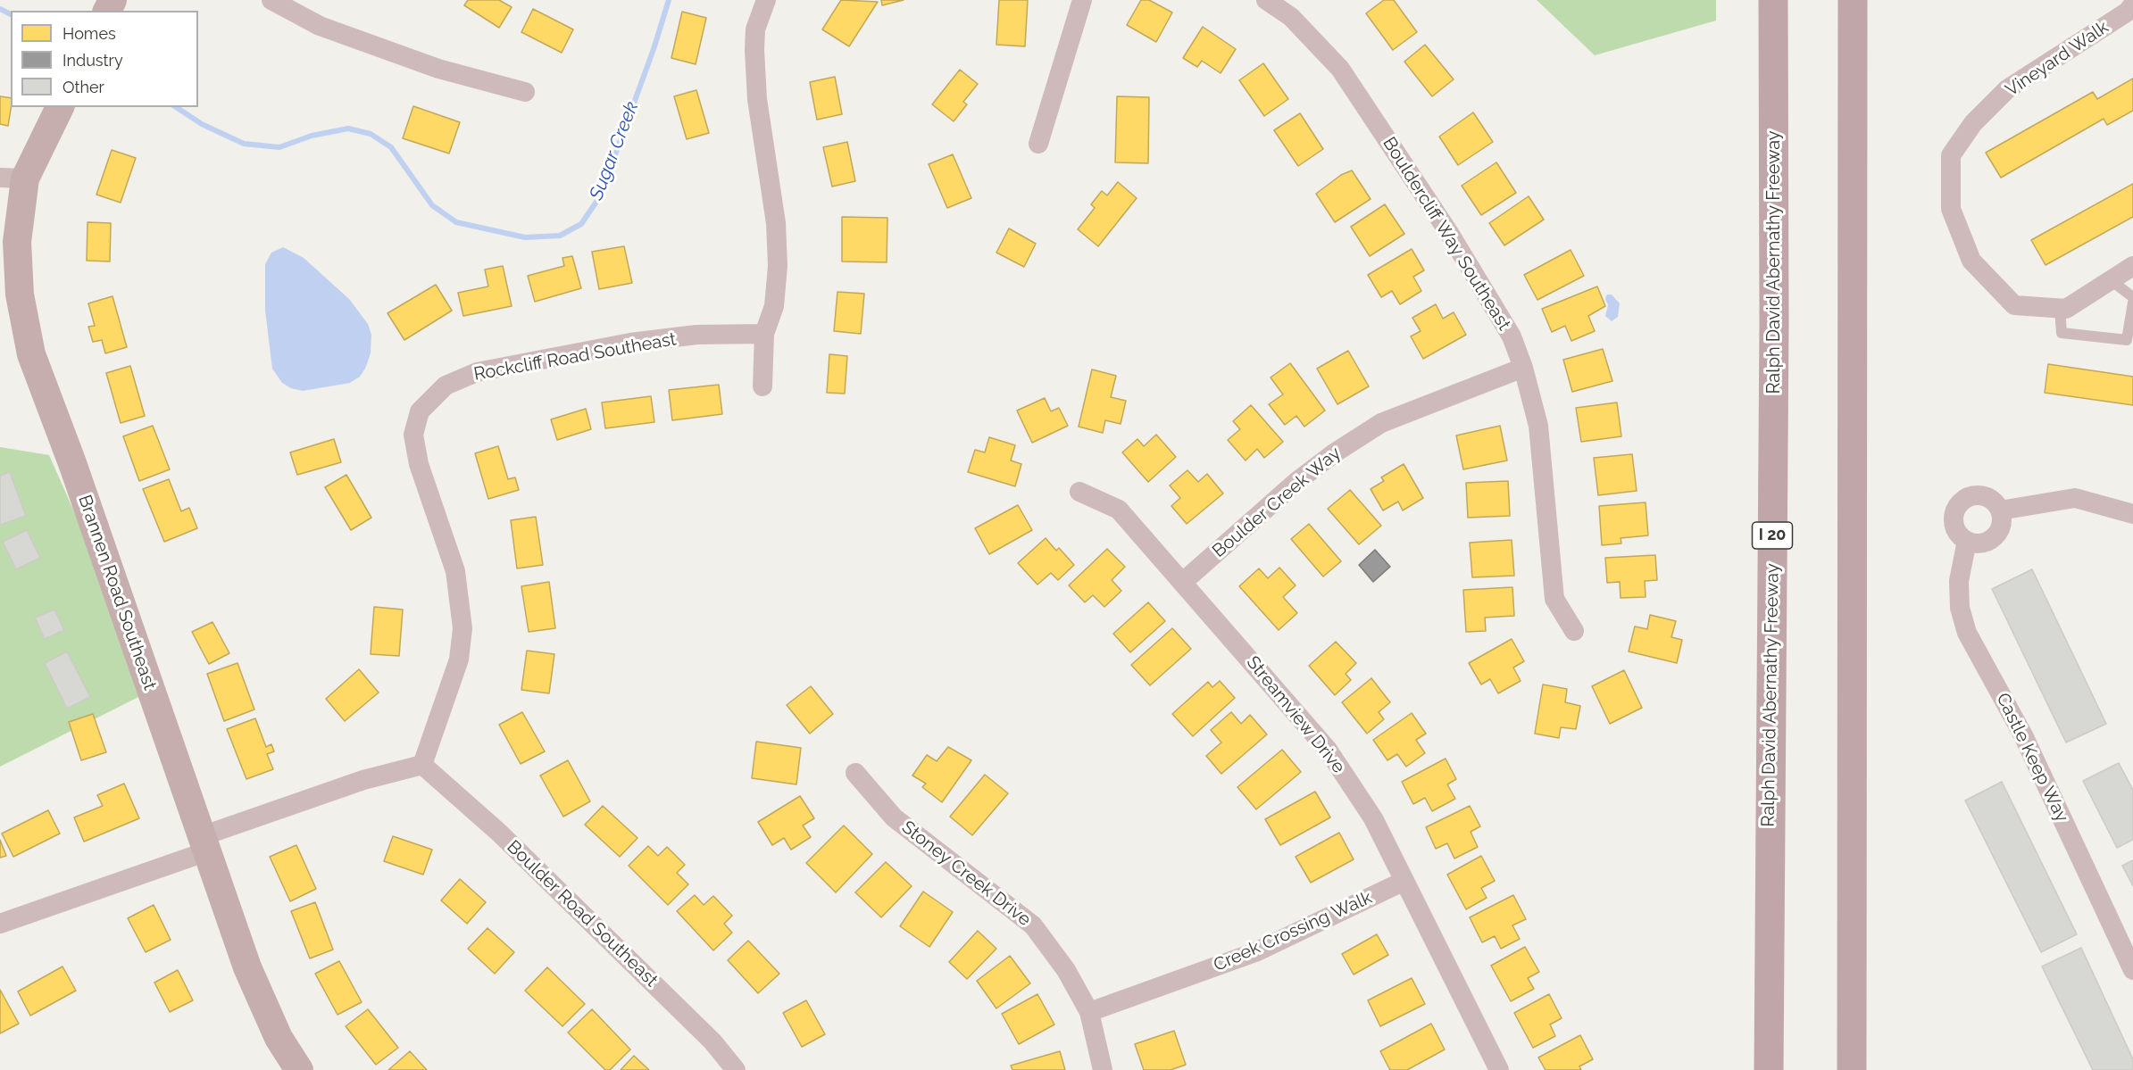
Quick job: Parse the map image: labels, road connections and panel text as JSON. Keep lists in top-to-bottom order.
{
  "streets": {
    "highway": ["Ralph David Abernathy Freeway", "I 20"],
    "street": [
      "Vineyard Walk",
      "Bouldercliff Way Southeast",
      "Rockcliff Road Southeast",
      "Boulder Creek Way",
      "Brannen Road Southeast",
      "Streamview Drive",
      "Castle Keep Way",
      "Stoney Creek Drive",
      "Boulder Road Southeast",
      "Creek Crossing Walk"
    ]
  },
  "crossings": [
    ["Bouldercliff Way Southeast", "Boulder Creek Way"],
    ["Rockcliff Road Southeast", "Boulder Road Southeast"],
    ["Boulder Creek Way", "Streamview Drive"],
    ["Streamview Drive", "Creek Crossing Walk"],
    ["Stoney Creek Drive", "Creek Crossing Walk"]
  ],
  "water": ["Sugar Creek"],
  "legend": ["Homes", "Industry", "Other"]
}
